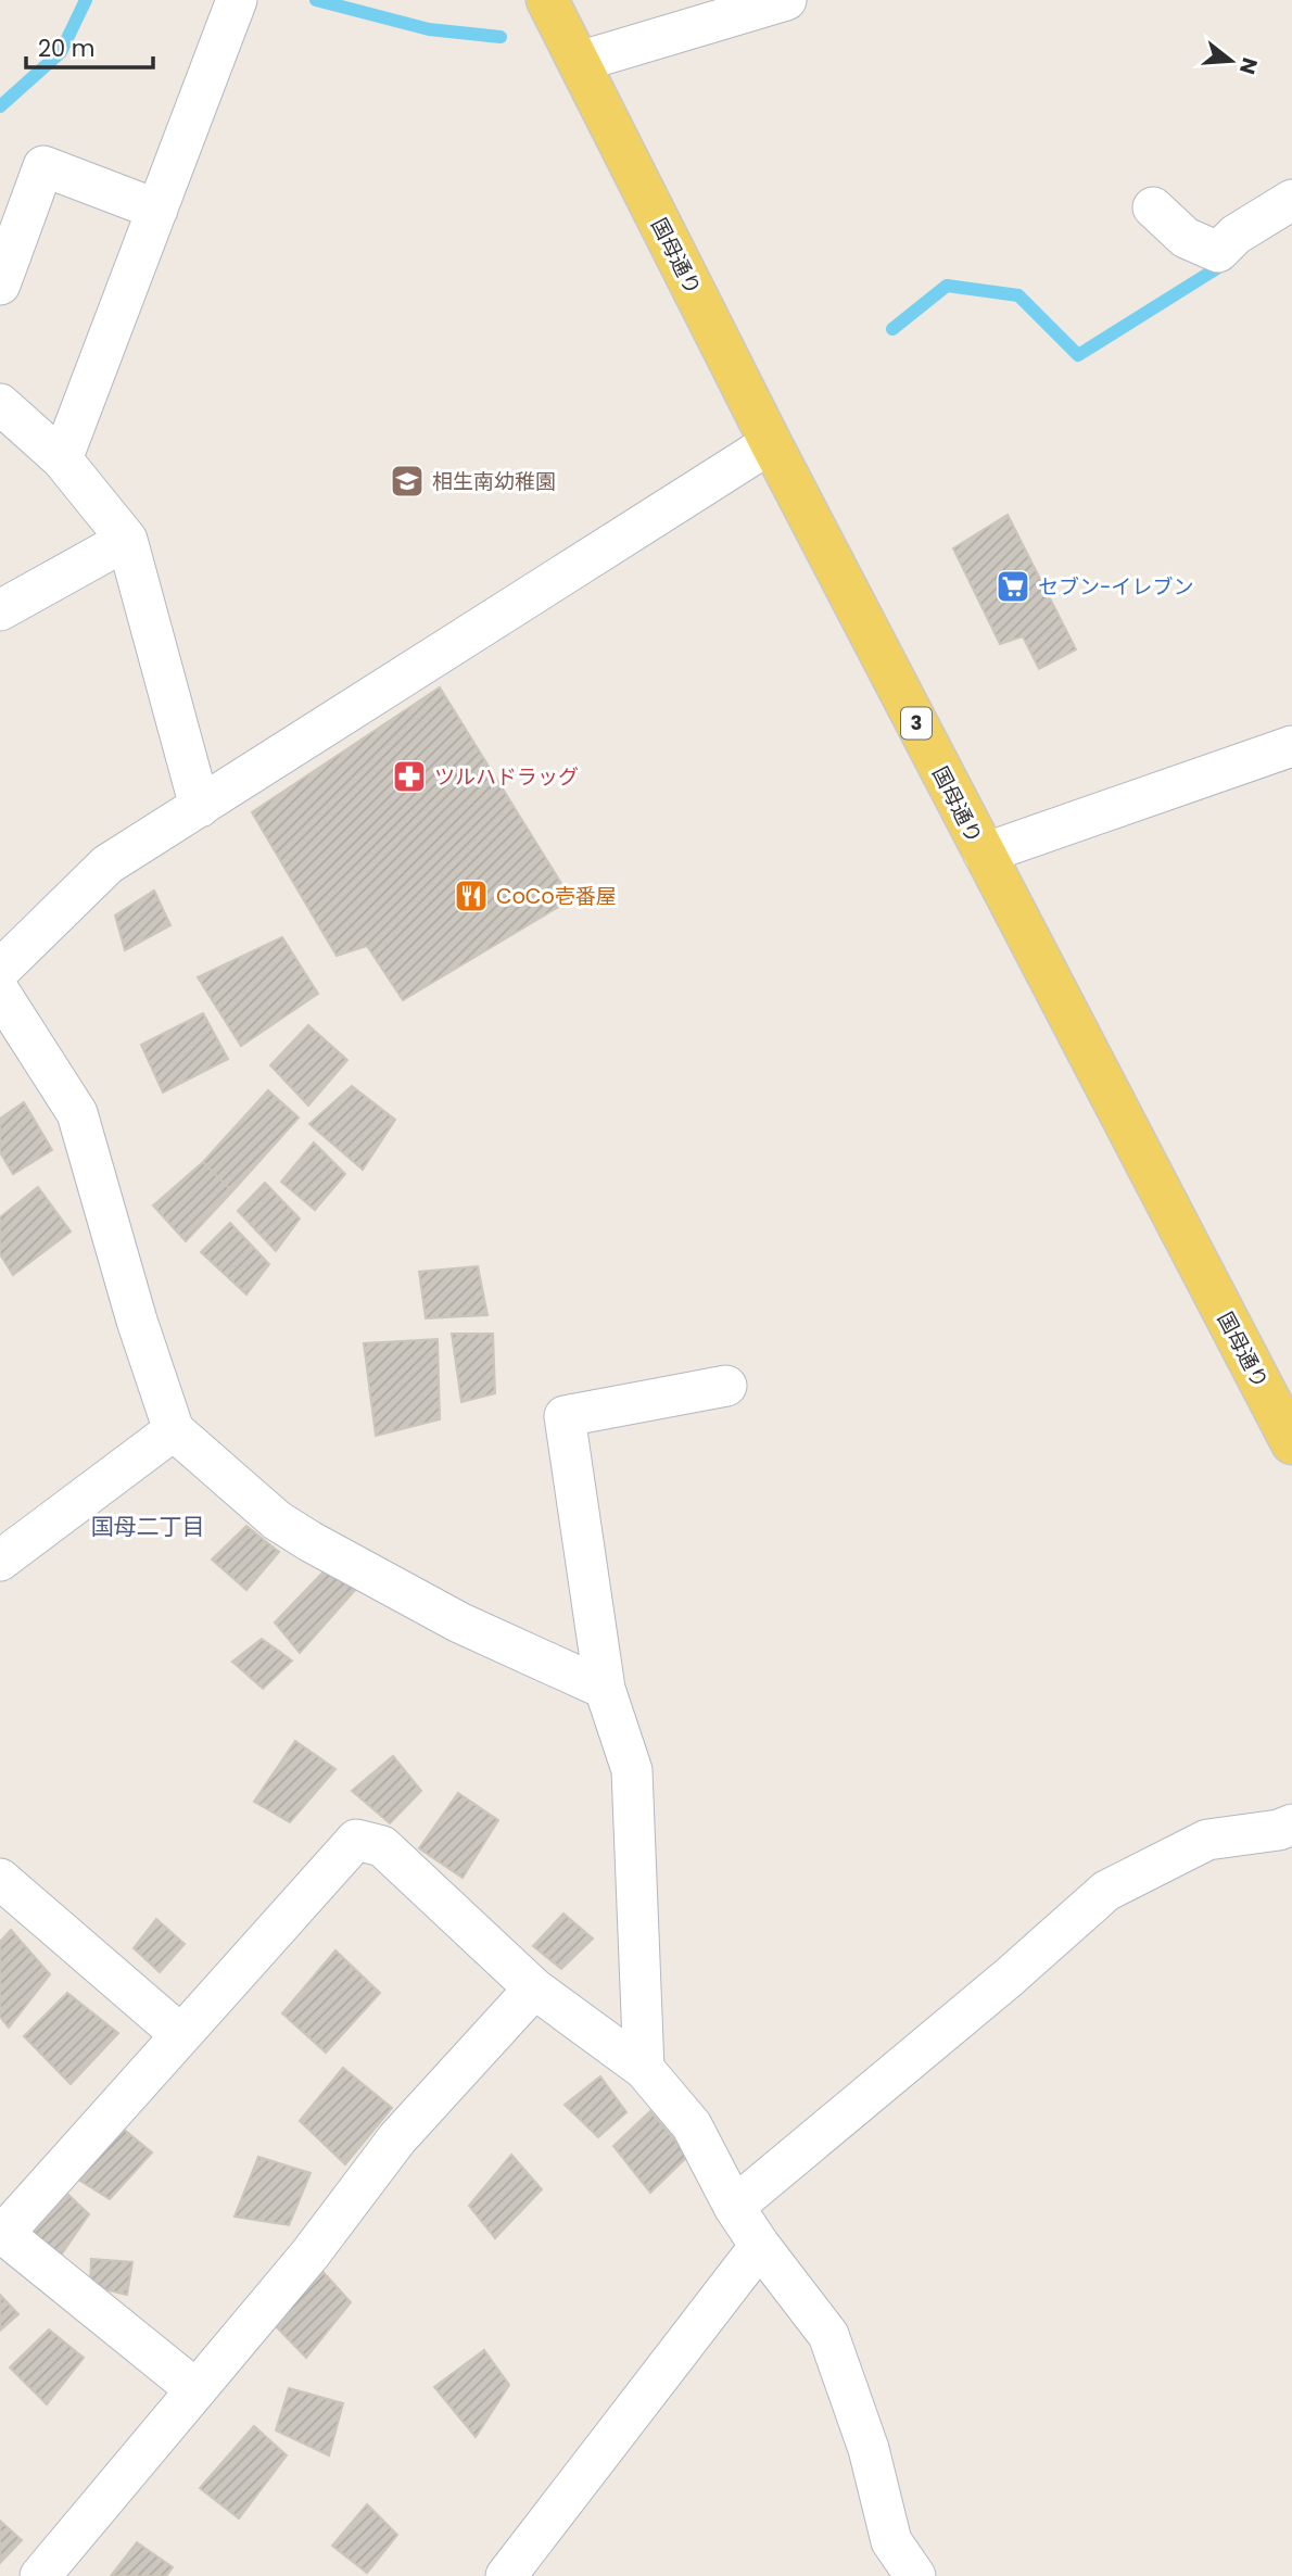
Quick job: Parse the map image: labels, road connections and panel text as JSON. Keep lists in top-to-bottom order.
{
  "streets": {
    "main road": ["国母通り", "3"]
  },
  "districts": ["国母二丁目"],
  "places": {
    "school or university": ["相生南幼稚園"],
    "supermarket": ["セブン-イレブン"],
    "pharmacy": ["ツルハドラッグ"],
    "restaurant": ["CoCo壱番屋"]
  },
  "scale_bar": "20 m",
  "north": "right"
}
